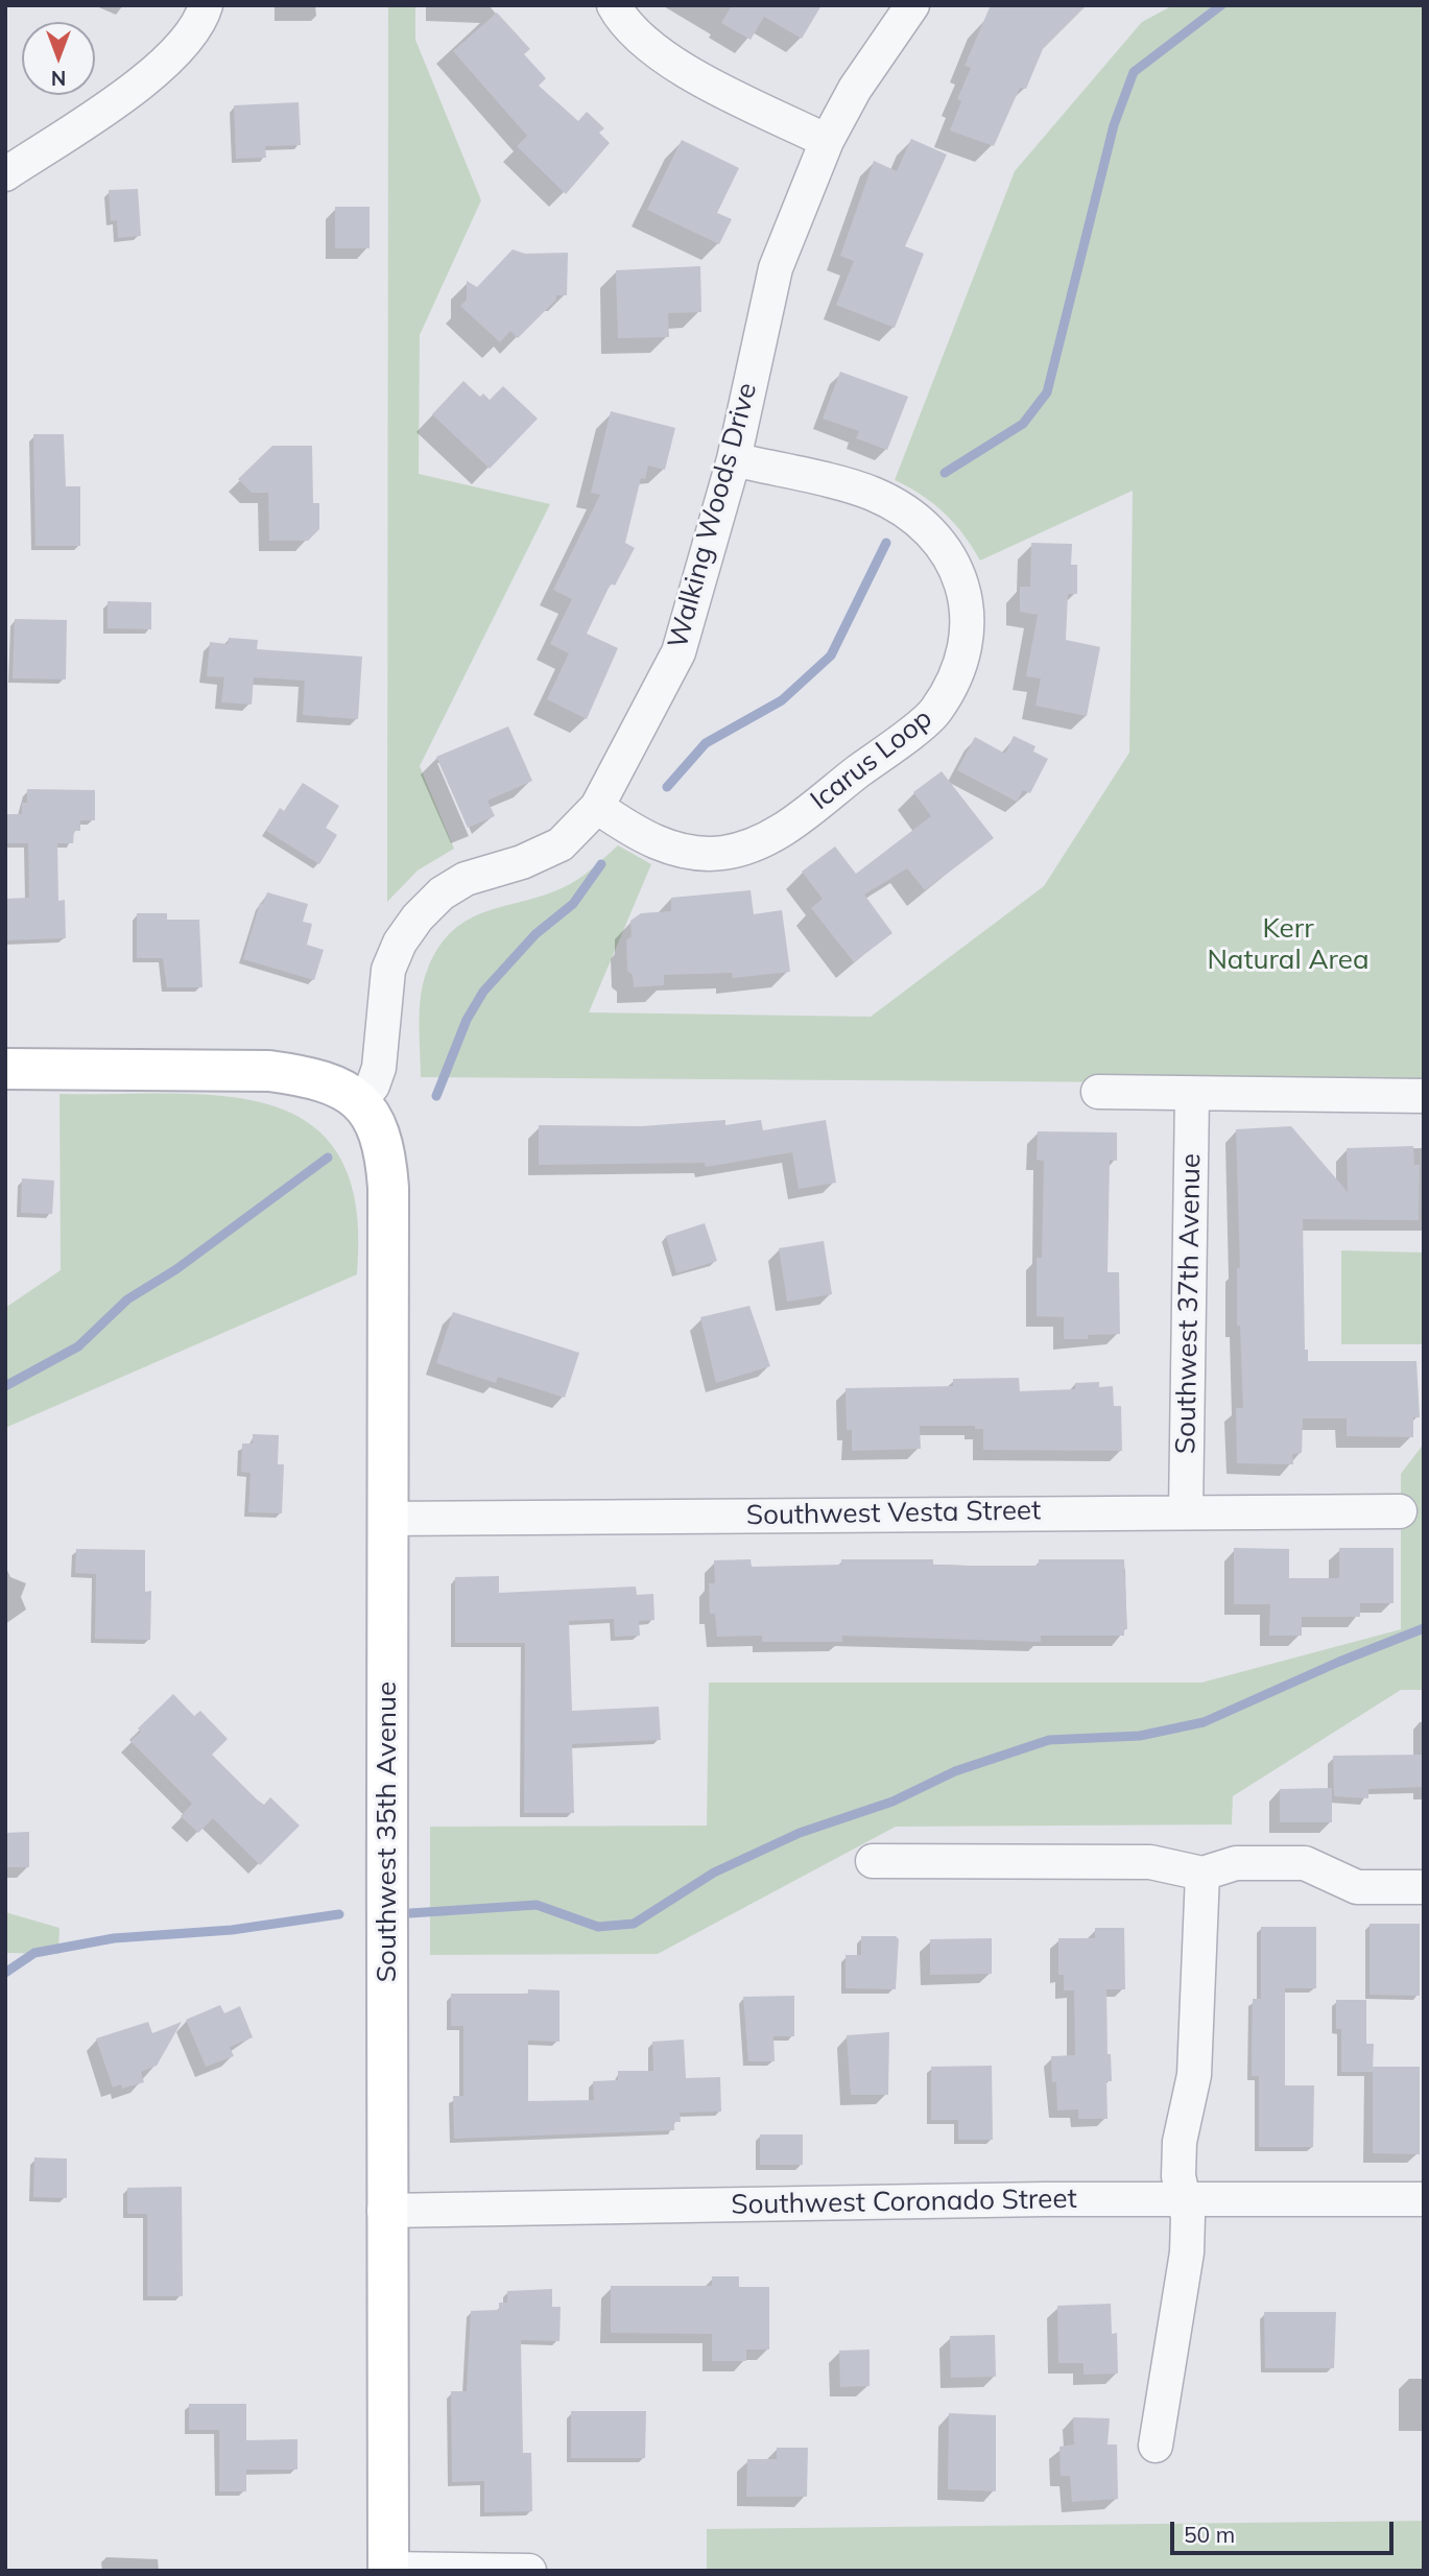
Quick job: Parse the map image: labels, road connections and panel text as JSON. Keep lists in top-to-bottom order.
{
  "streets": {
    "street": [
      "Walking Woods Drive",
      "Icarus Loop",
      "Southwest 37th Avenue",
      "Southwest Vesta Street",
      "Southwest 35th Avenue",
      "Southwest Coronado Street"
    ]
  },
  "crossings": [
    ["Walking Woods Drive", "Icarus Loop"],
    ["Walking Woods Drive", "Southwest 35th Avenue"],
    ["Southwest 37th Avenue", "Southwest Vesta Street"],
    ["Southwest Vesta Street", "Southwest 35th Avenue"],
    ["Southwest 35th Avenue", "Southwest Coronado Street"]
  ],
  "parks": ["Kerr Natural Area"],
  "scale_bar": "50 m",
  "north": "bottom"
}
